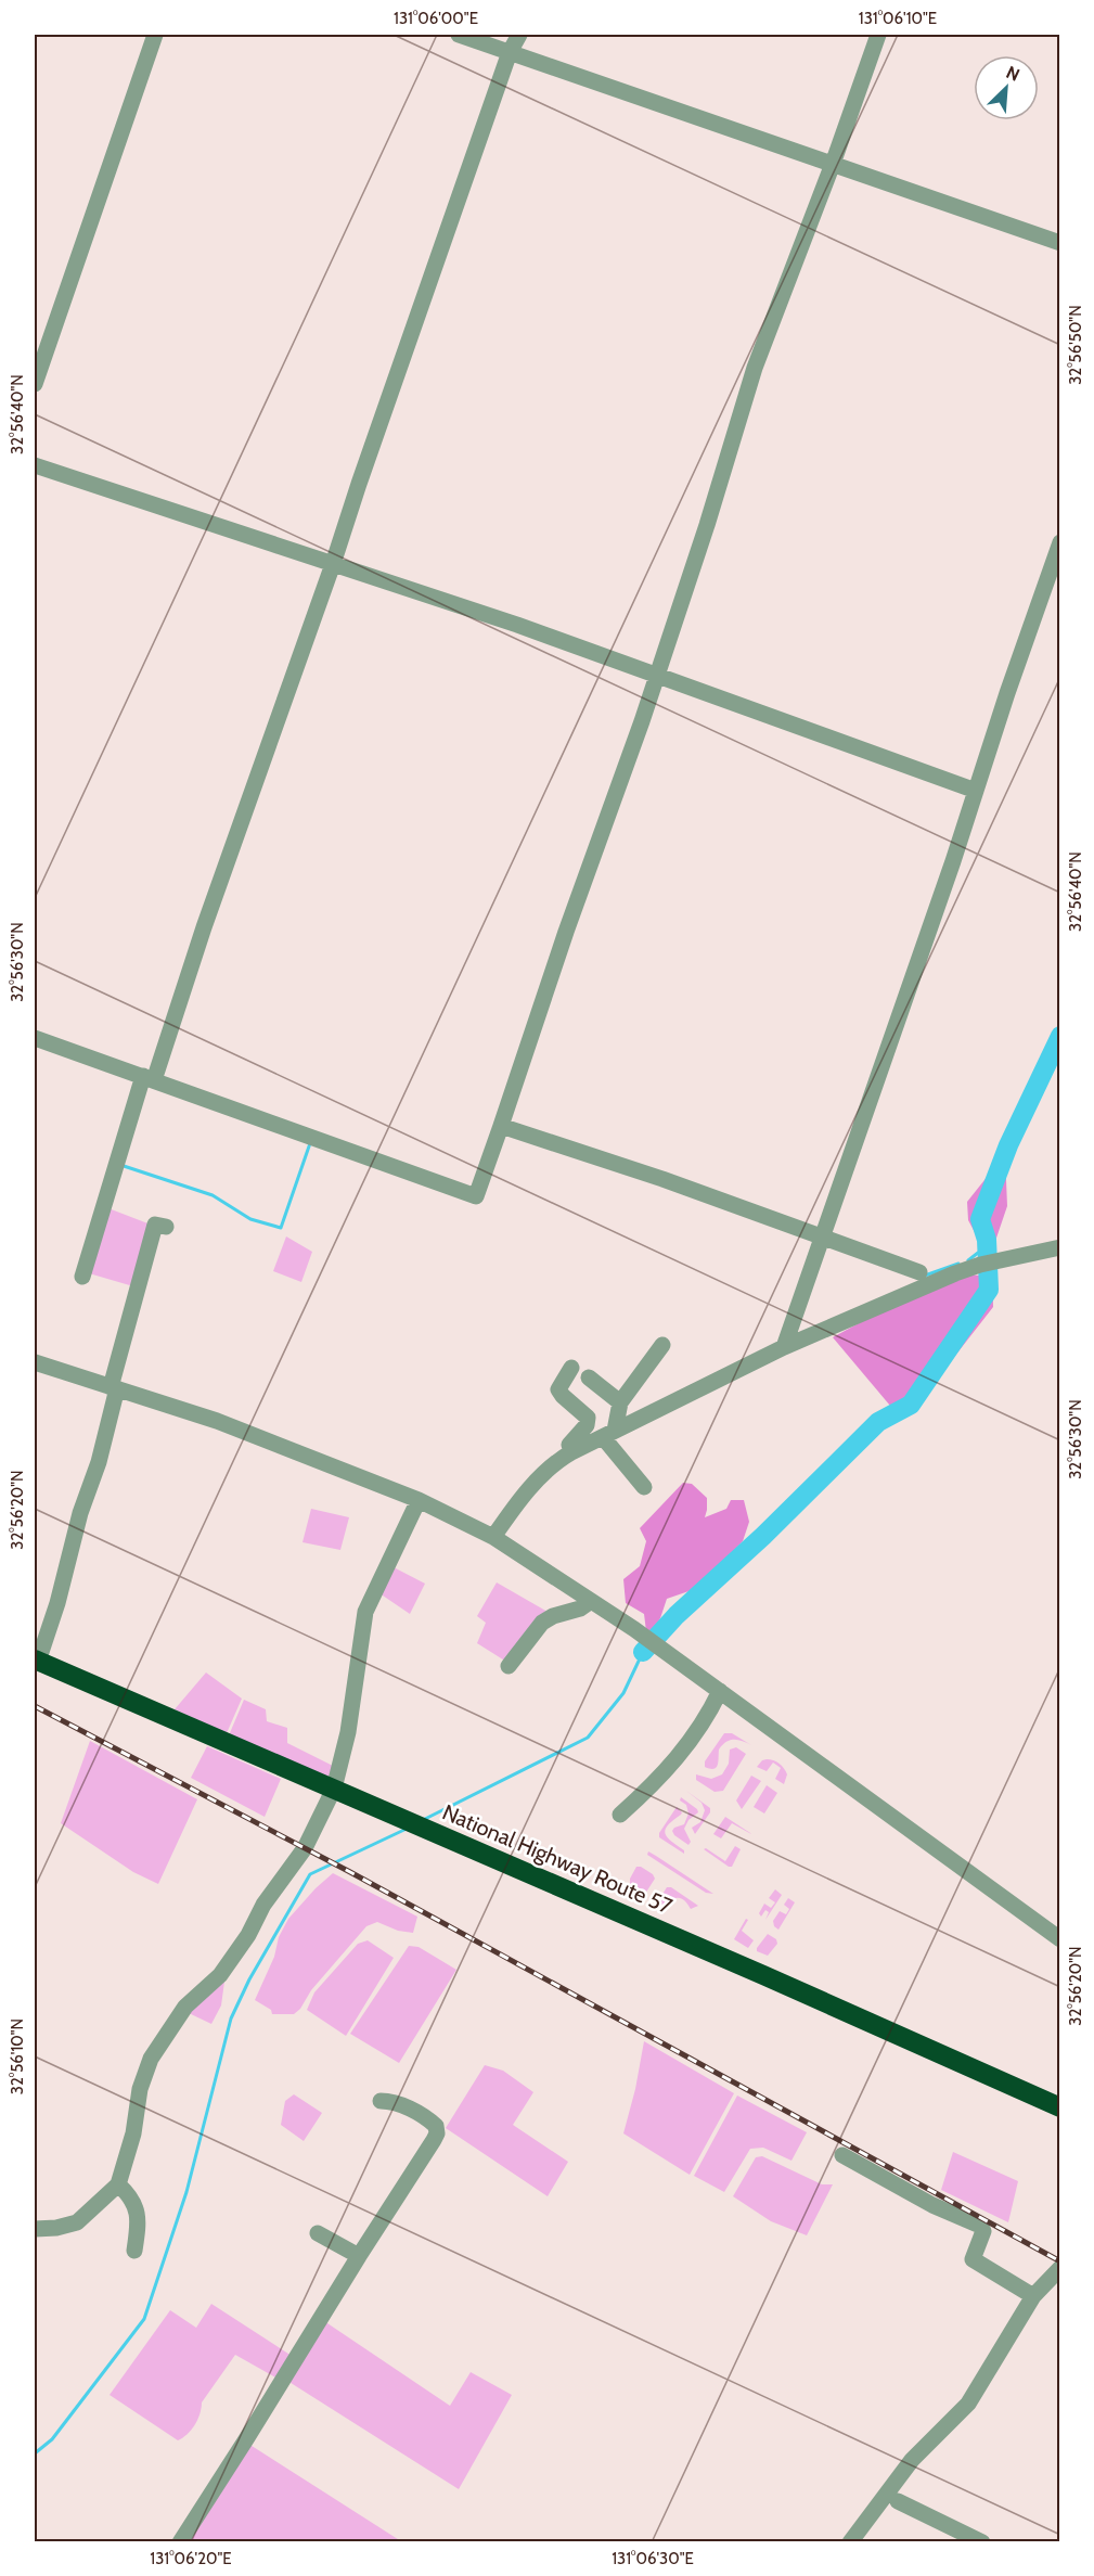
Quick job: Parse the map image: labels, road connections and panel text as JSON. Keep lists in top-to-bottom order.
{
  "streets": {
    "highway": ["National Highway Route 57"]
  },
  "north": "top right",
  "coordinates": [
    "131°06'00\"E",
    "131°06'10\"E",
    "32°56'50\"N",
    "32°56'40\"N",
    "32°56'30\"N",
    "32°56'20\"N",
    "32°56'10\"N",
    "131°06'20\"E",
    "131°06'30\"E"
  ]
}
